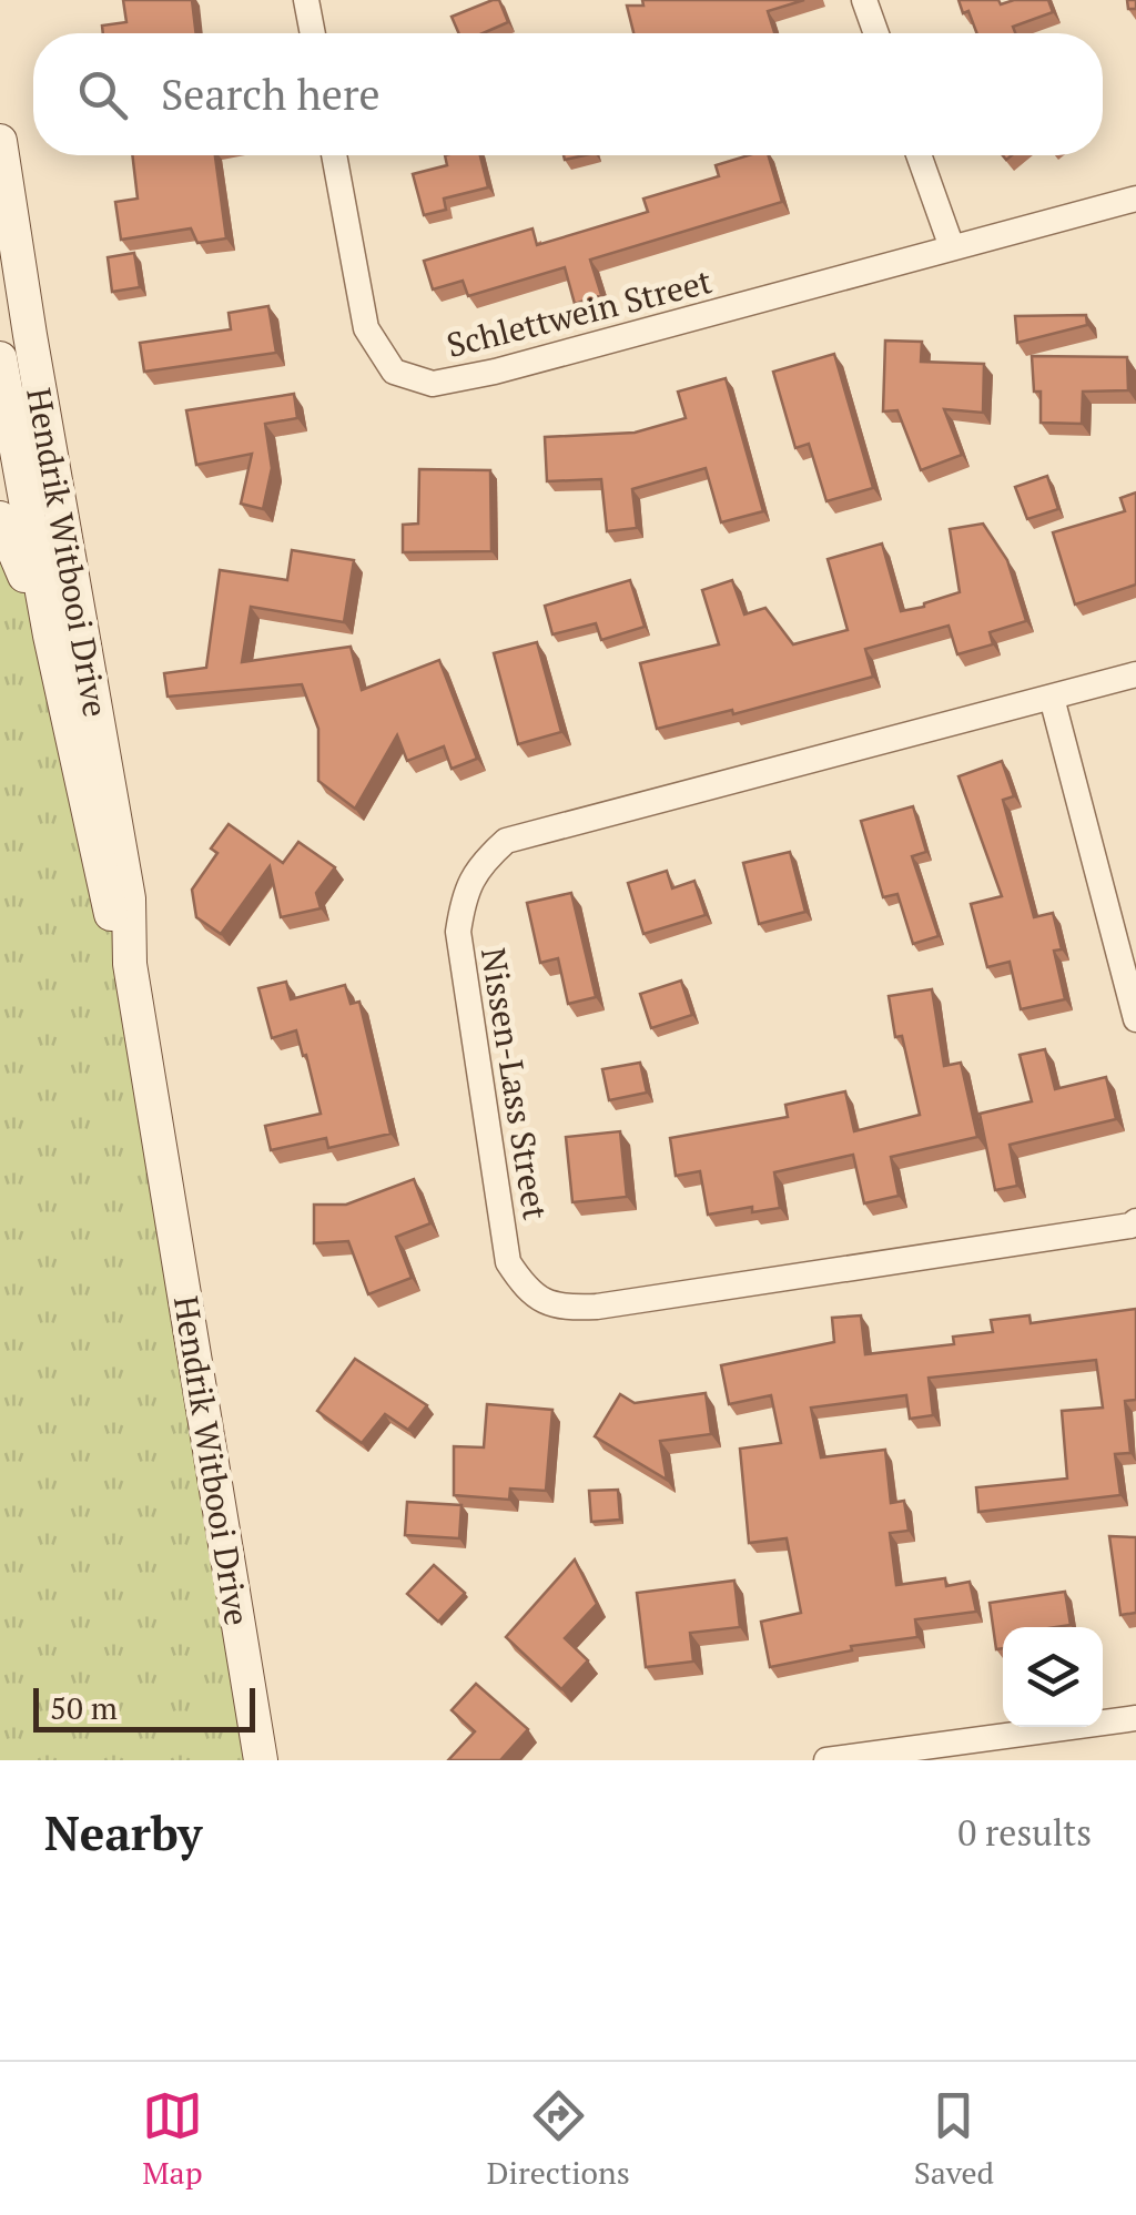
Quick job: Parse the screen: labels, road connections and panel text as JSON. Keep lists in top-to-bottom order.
{
  "streets": {
    "main road": ["Hendrik Witbooi Drive"],
    "street": ["Schlettwein Street", "Nissen-Lass Street"]
  },
  "scale_bar": "50 m",
  "page": {
    "search": "Search here",
    "scale": "50 m",
    "heading": ["Nearby", "0 results"],
    "nav": ["Map", "Directions", "Saved"]
  }
}
